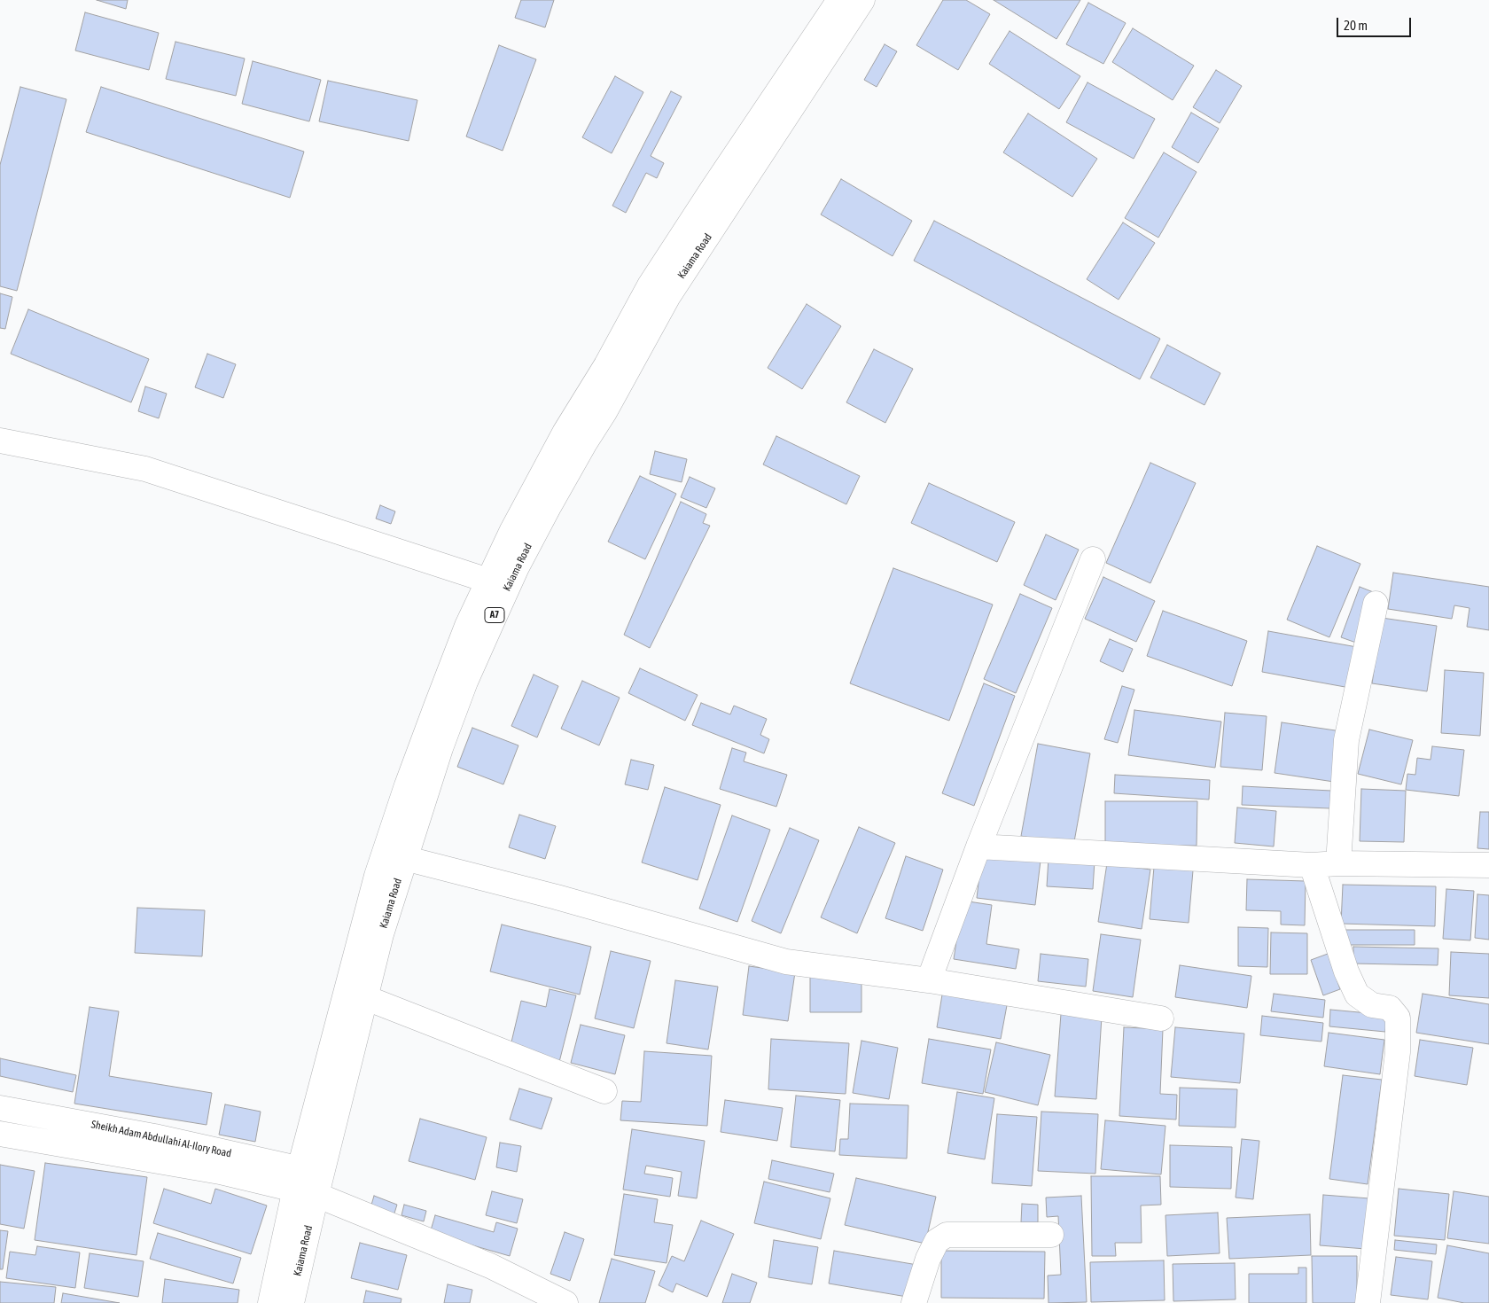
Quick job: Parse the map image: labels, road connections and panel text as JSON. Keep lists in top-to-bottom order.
{
  "streets": {
    "main road": ["Kaiama Road", "A7", "Sheikh Adam Abdullahi Al-Ilory Road"]
  },
  "crossings": [
    ["Kaiama Road", "Sheikh Adam Abdullahi Al-Ilory Road"]
  ],
  "scale_bar": "20 m"
}
